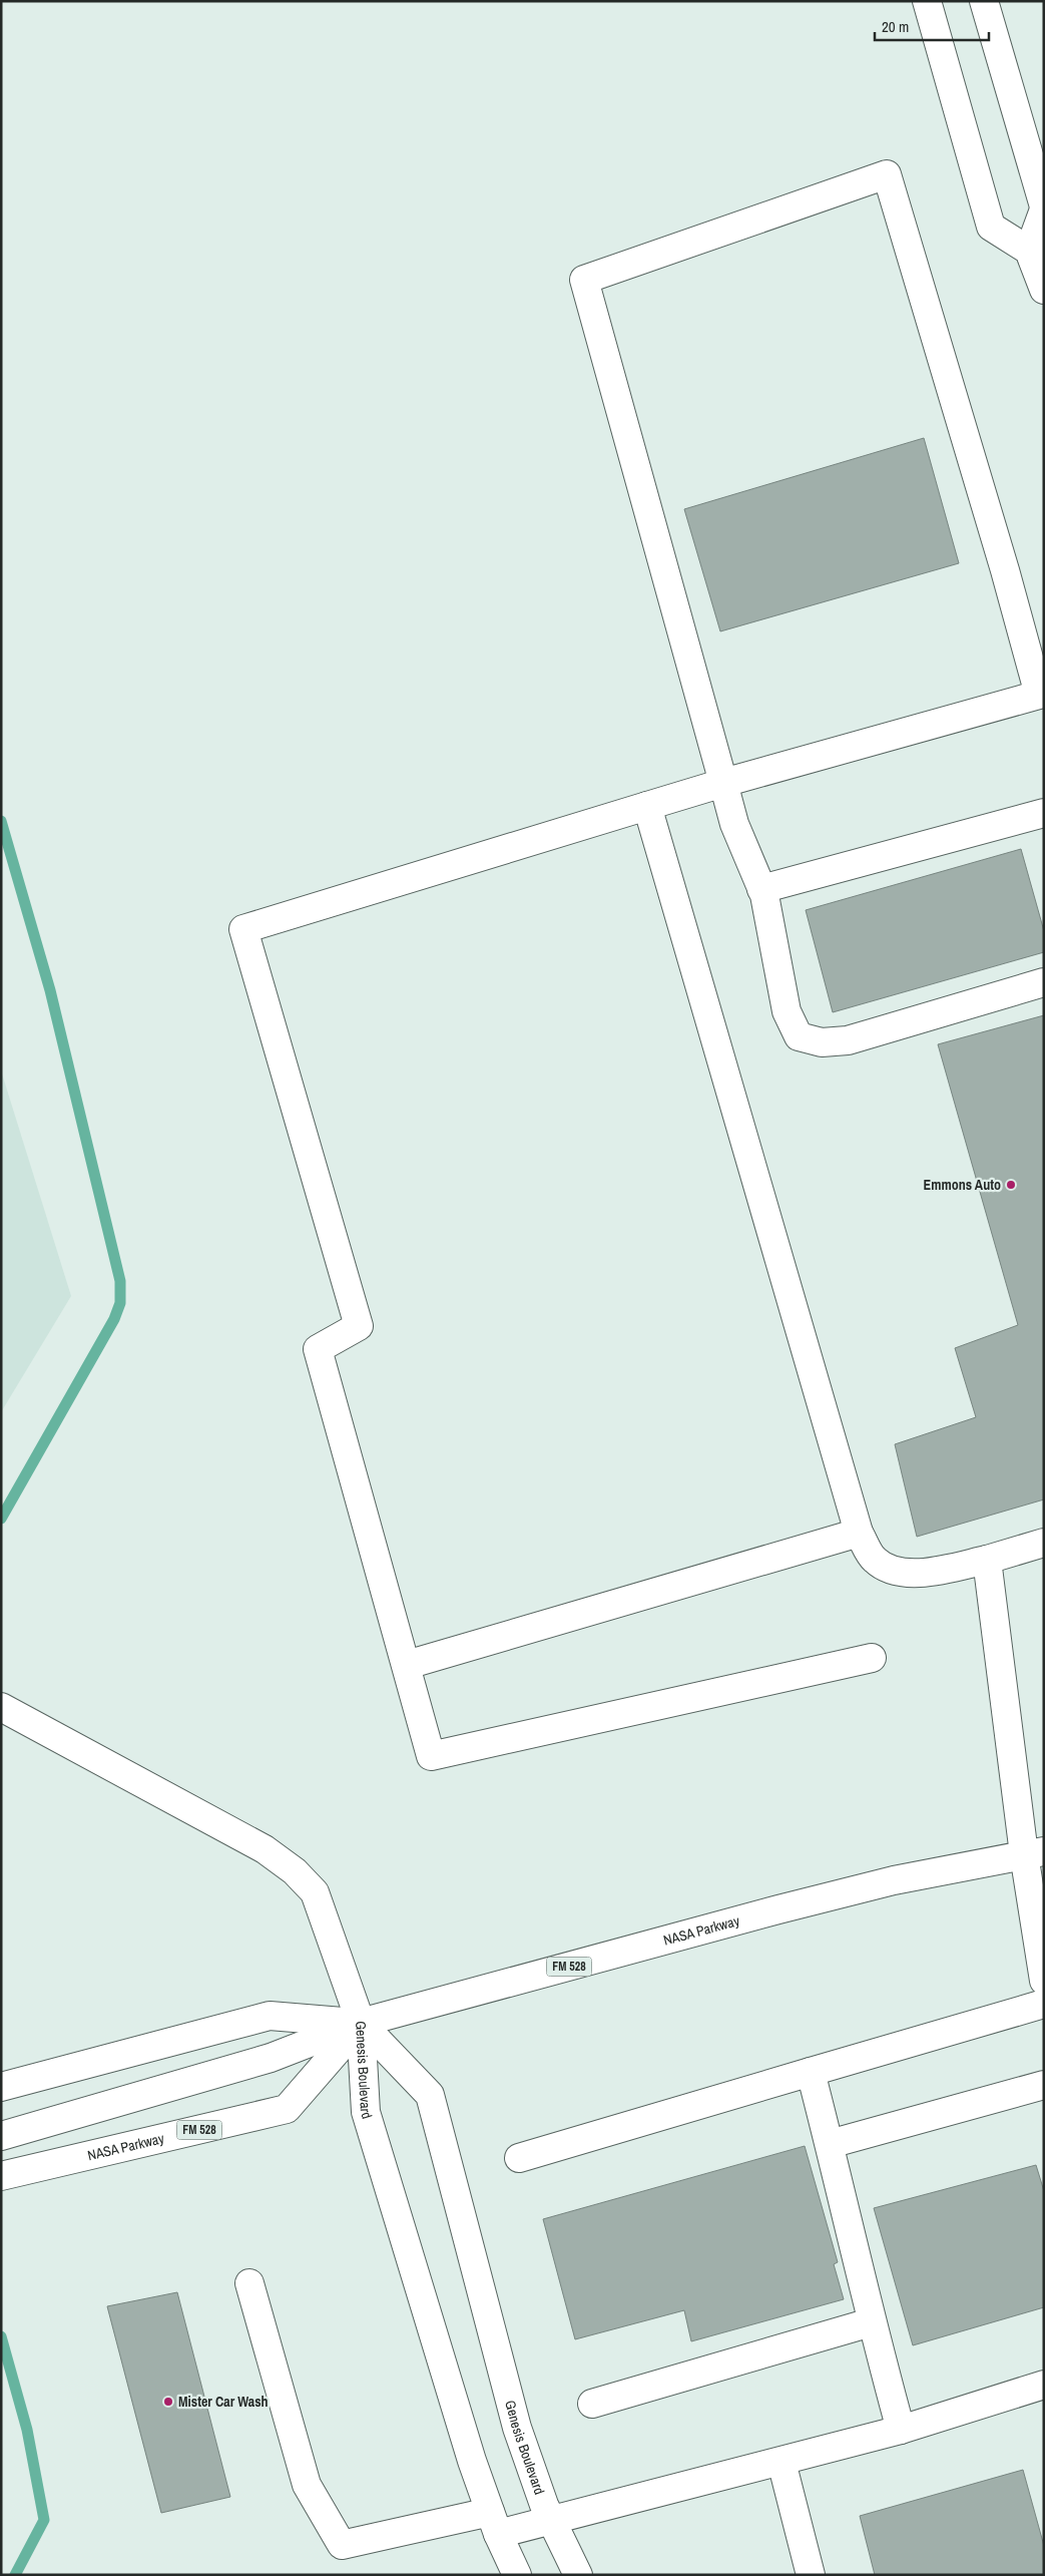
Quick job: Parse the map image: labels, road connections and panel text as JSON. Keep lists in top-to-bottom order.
{
  "streets": {
    "main road": ["NASA Parkway", "FM 528", "Genesis Boulevard"]
  },
  "crossings": [
    ["NASA Parkway", "Genesis Boulevard"]
  ],
  "places": ["Emmons Auto", "Mister Car Wash"],
  "scale_bar": "20 m"
}
